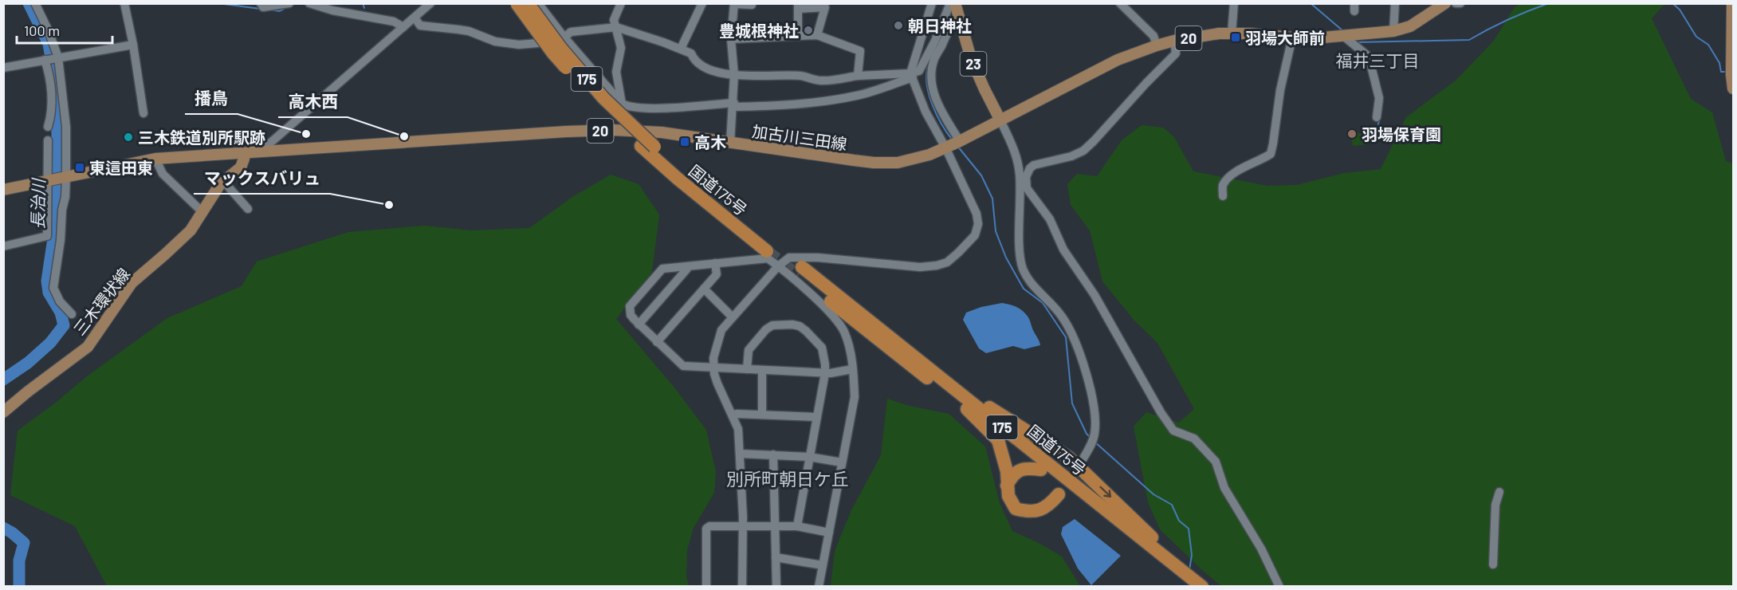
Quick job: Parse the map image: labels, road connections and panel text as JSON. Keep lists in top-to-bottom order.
{
  "streets": {
    "highway": ["175", "国道175号"],
    "main road": [
      "20",
      "23",
      "加古川三田線",
      "三木環状線"
    ]
  },
  "crossings": [
    ["23", "加古川三田線"],
    ["加古川三田線", "三木環状線"]
  ],
  "districts": ["福井三丁目", "別所町朝日ケ丘"],
  "water": ["長治川"],
  "places": {
    "other": [
      "朝日神社",
      "豊城根神社",
      "播鳥",
      "羽場保育園",
      "高木西",
      "三木鉄道別所駅跡",
      "マックスバリュ"
    ],
    "transit": ["羽場大師前", "高木", "東這田東"]
  },
  "scale_bar": "100 m"
}
